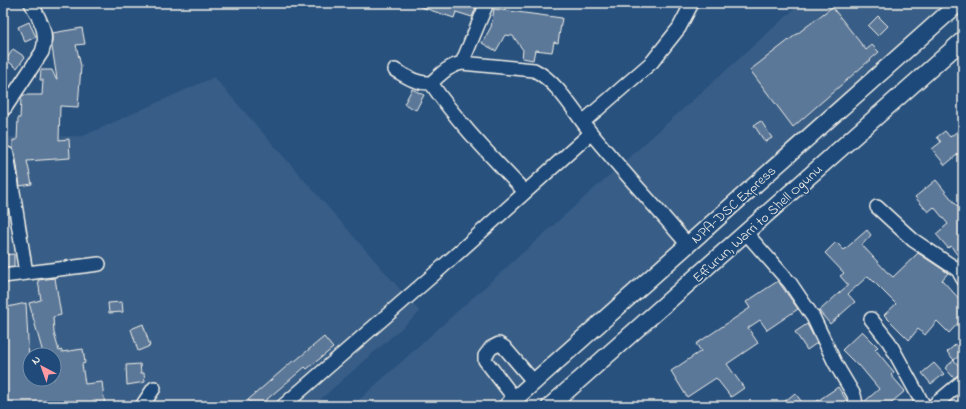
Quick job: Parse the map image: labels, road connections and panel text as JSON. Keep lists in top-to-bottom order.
{
  "streets": {
    "main road": ["NPA-DSC Express", "Effurun, Warri to Shell Ogunu"]
  },
  "north": "top left"
}
